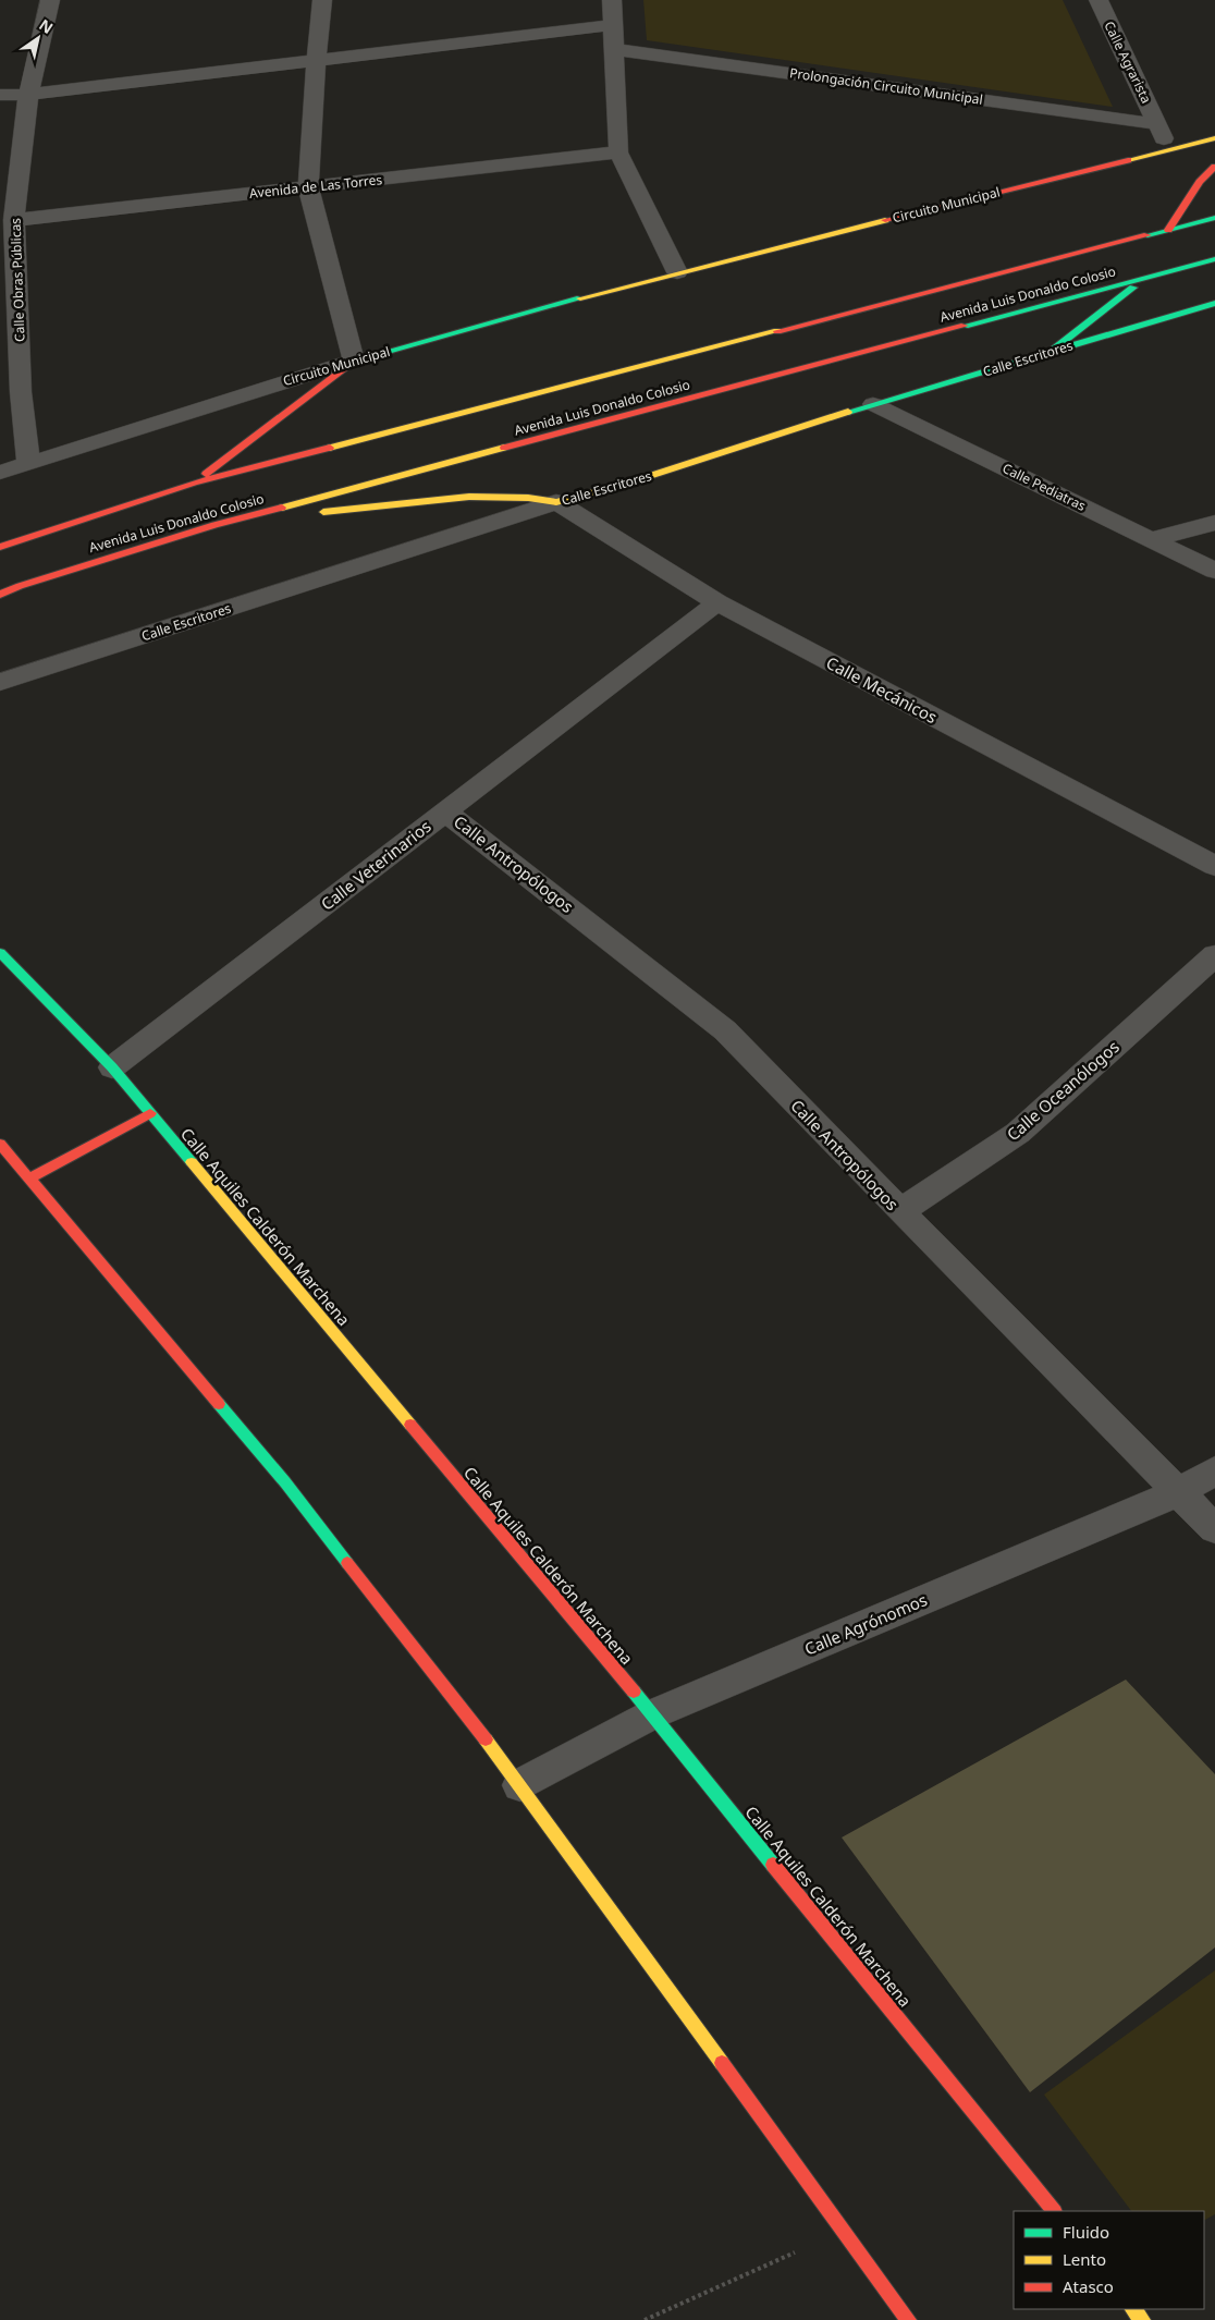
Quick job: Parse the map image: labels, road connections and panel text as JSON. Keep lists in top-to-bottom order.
{
  "streets": {
    "main road": [
      "Circuito Municipal",
      "Avenida Luis Donaldo Colosio",
      "Calle Escritores",
      "Calle Aquiles Calderón Marchena"
    ],
    "street": [
      "Calle Agrarista",
      "Prolongación Circuito Municipal",
      "Avenida de Las Torres",
      "Calle Obras Públicas",
      "Calle Pediatras",
      "Calle Mecánicos",
      "Calle Antropólogos",
      "Calle Veterinarios",
      "Calle Oceanólogos",
      "Calle Agrónomos"
    ]
  },
  "crossings": [
    ["Calle Agrarista", "Prolongación Circuito Municipal"],
    ["Calle Agrarista", "Circuito Municipal"],
    ["Avenida de Las Torres", "Calle Obras Públicas"],
    ["Circuito Municipal", "Calle Obras Públicas"],
    ["Calle Escritores", "Calle Pediatras"],
    ["Calle Escritores", "Calle Mecánicos"],
    ["Calle Mecánicos", "Calle Veterinarios"],
    ["Calle Antropólogos", "Calle Veterinarios"],
    ["Calle Antropólogos", "Calle Oceanólogos"],
    ["Calle Antropólogos", "Calle Agrónomos"],
    ["Calle Veterinarios", "Calle Aquiles Calderón Marchena"],
    ["Calle Aquiles Calderón Marchena", "Calle Agrónomos"]
  ],
  "legend": ["Fluido", "Lento", "Atasco"],
  "north": "top right"
}
